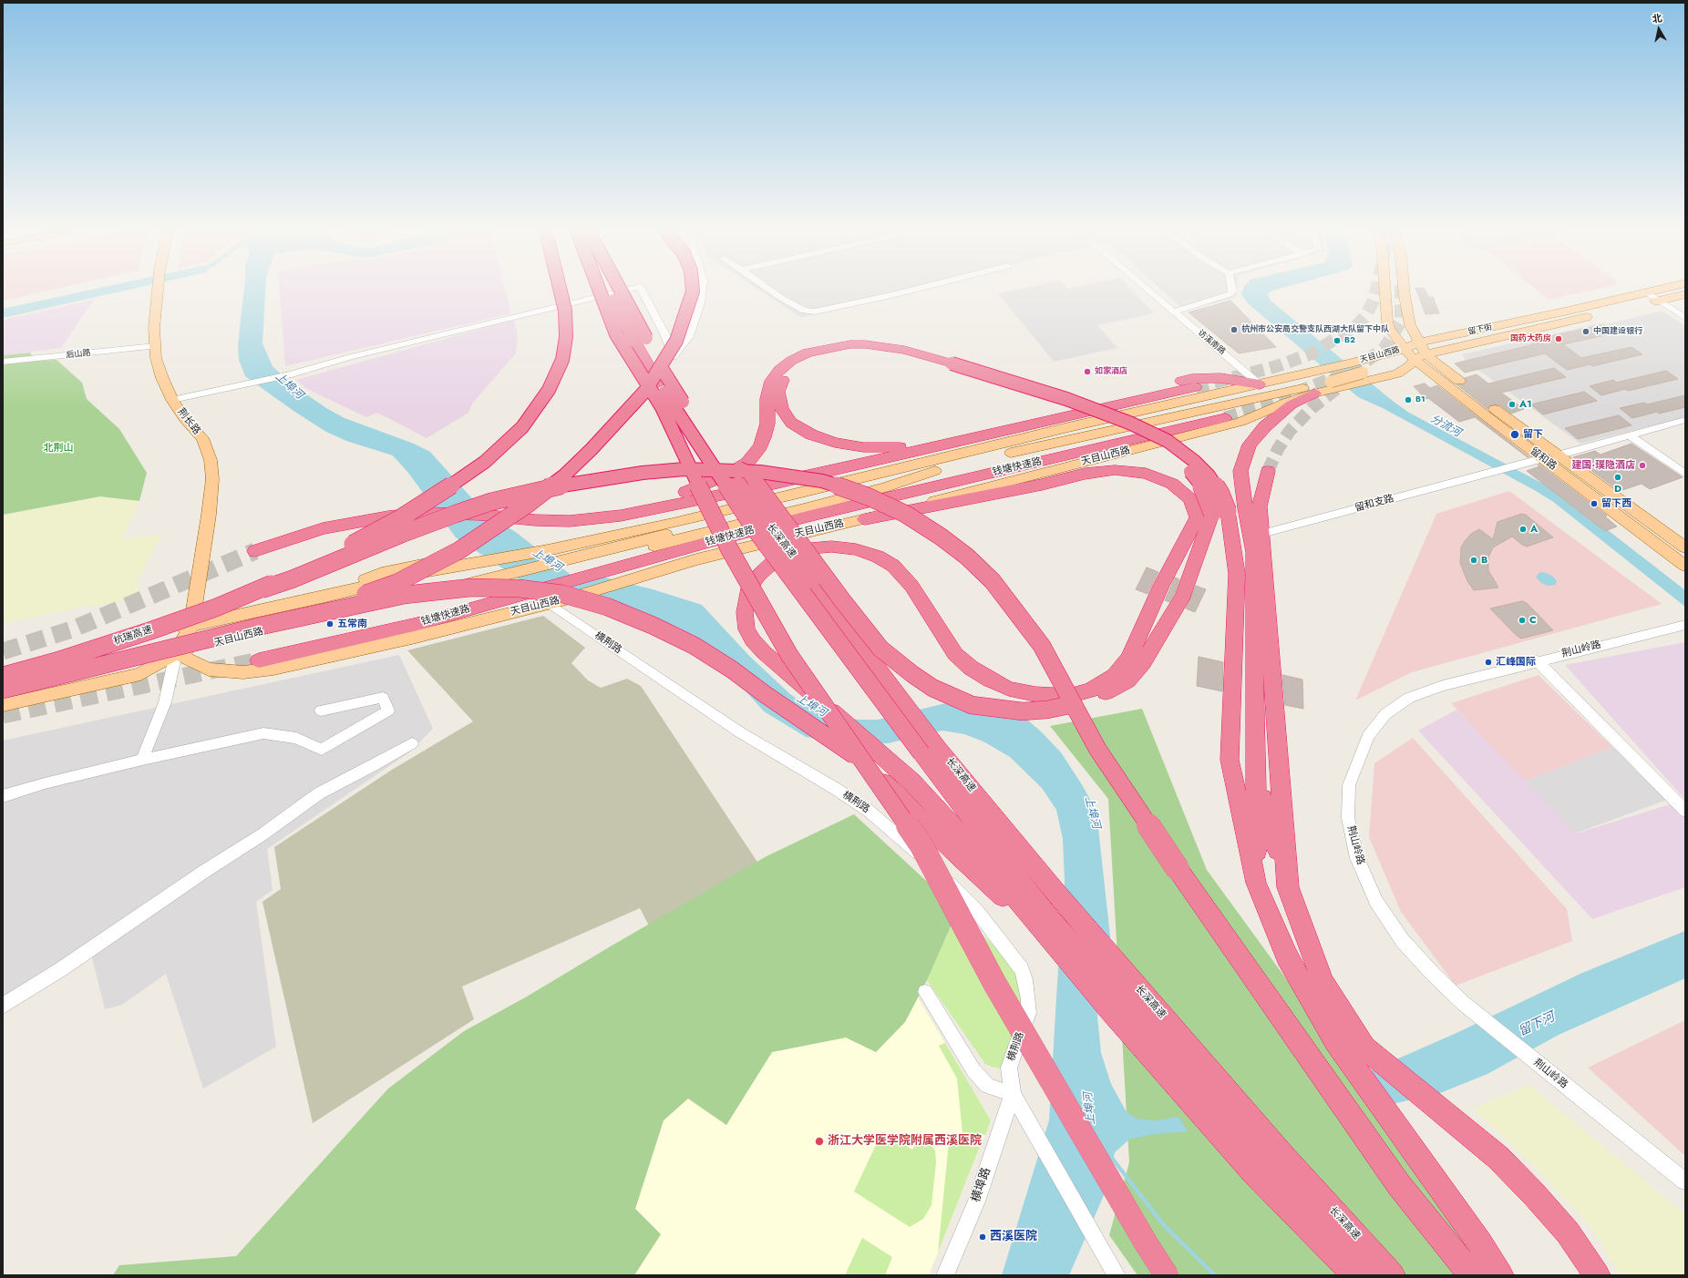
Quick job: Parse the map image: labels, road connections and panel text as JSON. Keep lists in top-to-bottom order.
{
  "streets": {
    "highway": ["钱塘快速路", "长深高速", "杭瑞高速"],
    "main road": [
      "留下街",
      "天目山西路",
      "荆长路",
      "留和路"
    ],
    "street": [
      "访溪南路",
      "后山路",
      "留和支路",
      "横荆路",
      "荆山岭路",
      "横埠路"
    ]
  },
  "crossings": [
    ["留下街", "天目山西路"],
    ["留下街", "留和路"],
    ["访溪南路", "天目山西路"],
    ["后山路", "荆长路"],
    ["天目山西路", "荆长路"],
    ["天目山西路", "留和路"],
    ["天目山西路", "横荆路"],
    ["留和路", "留和支路"],
    ["横荆路", "横埠路"]
  ],
  "water": ["上埠河", "分流河", "留下河"],
  "parks": ["北荆山"],
  "places": [
    "杭州市公安局交警支队西湖大队留下中队",
    "中国建设银行",
    "国药大药房",
    "B2",
    "如家酒店",
    "B1",
    "A1",
    "留下",
    "建国·璞隐酒店",
    "D",
    "留下西",
    "A",
    "B",
    "C",
    "五常南",
    "汇峰国际",
    "浙江大学医学院附属西溪医院",
    "西溪医院"
  ],
  "north": "top"
}
